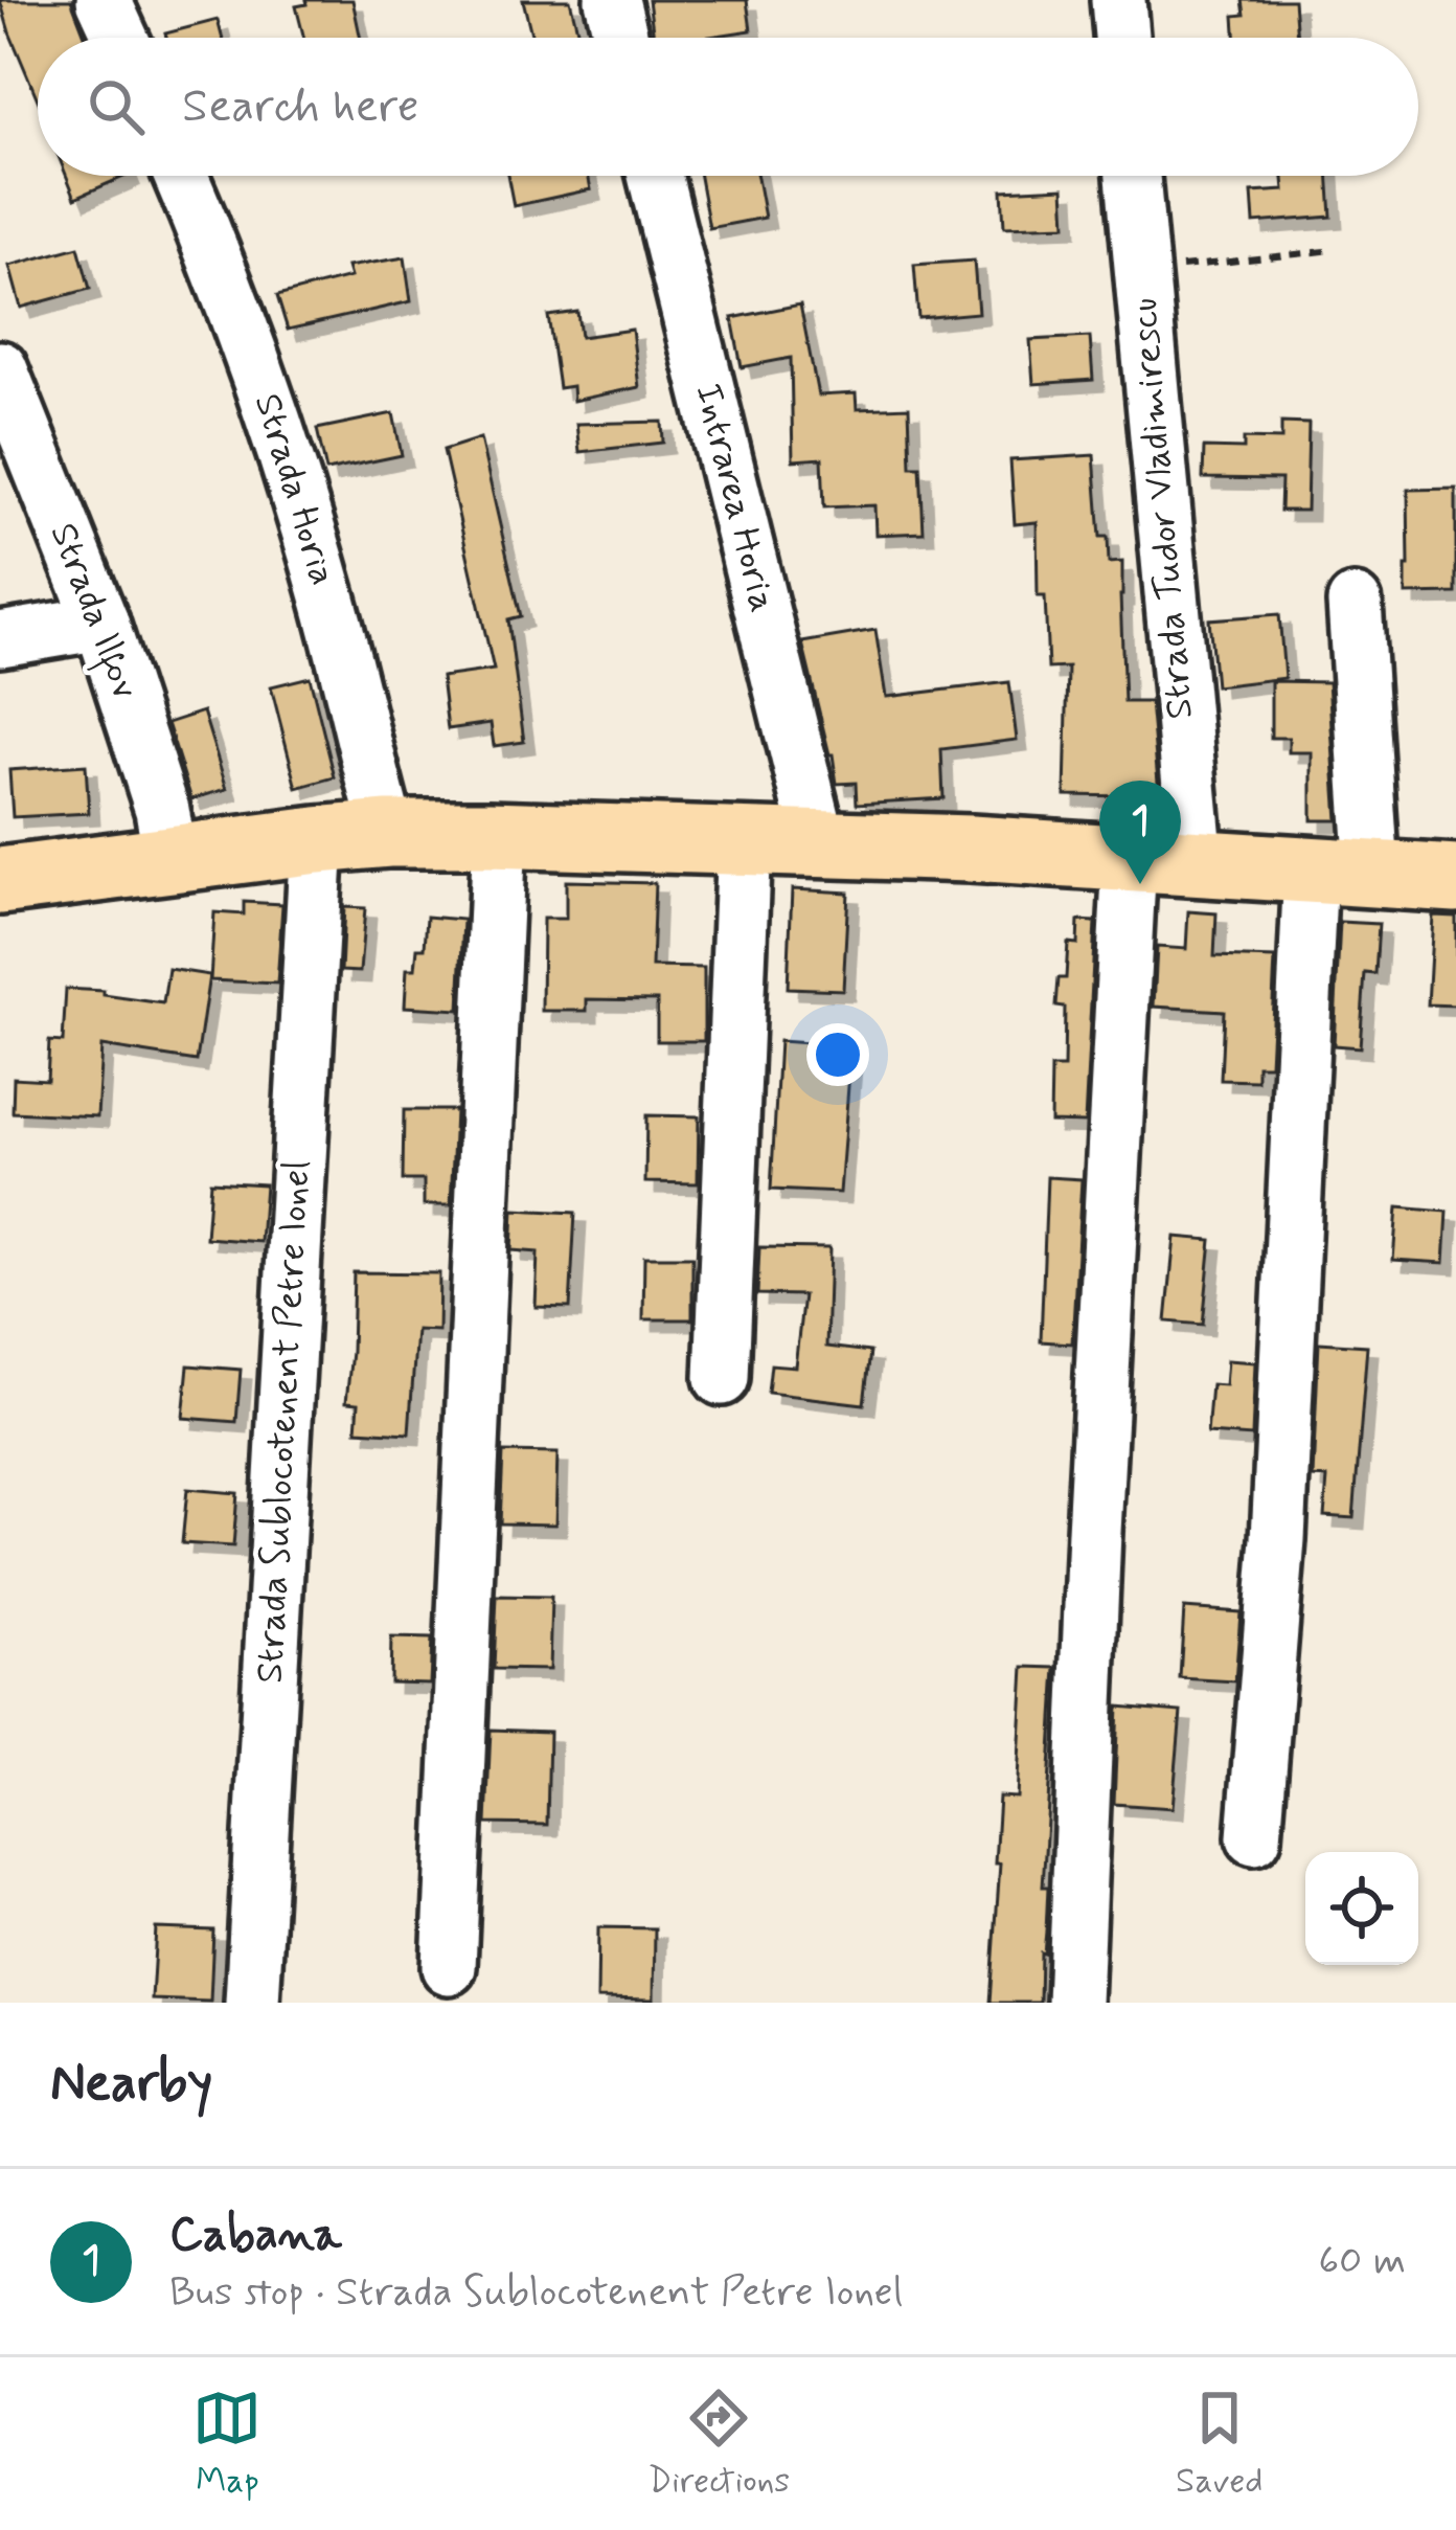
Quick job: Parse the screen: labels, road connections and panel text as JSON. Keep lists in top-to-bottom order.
{
  "streets": {
    "street": [
      "Strada Horia",
      "Intrarea Horia",
      "Strada Tudor Vladimirescu",
      "Strada Ilfov",
      "Strada Sublocotenent Petre Ionel"
    ]
  },
  "page": {
    "search": "Search here",
    "pins": "1",
    "heading": "Nearby",
    "list": [
      {
        "mark": "1",
        "name": "Cabana",
        "note": "Bus stop · Strada Sublocotenent Petre Ionel",
        "value": "60 m"
      }
    ],
    "nav": ["Map", "Directions", "Saved"]
  }
}
